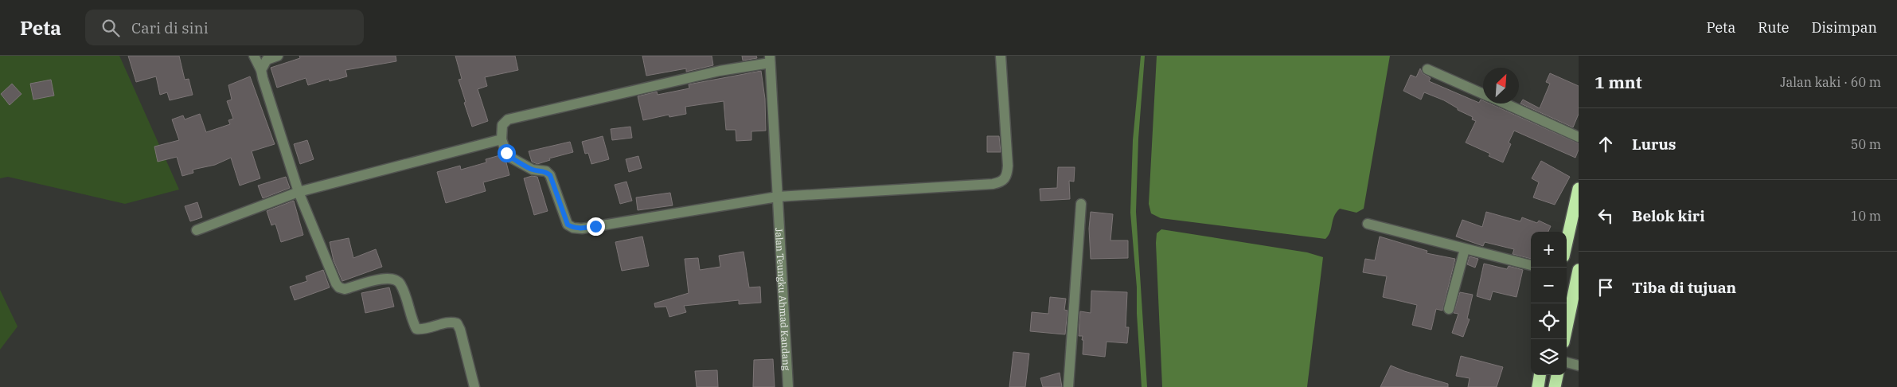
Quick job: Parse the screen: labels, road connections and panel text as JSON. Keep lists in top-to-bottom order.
{
  "streets": {
    "street": ["Jalan Teungku Ahmad Kandang"]
  },
  "north": "top right",
  "page": {
    "header": "Peta",
    "search": "Cari di sini",
    "nav": ["Peta", "Rute", "Disimpan"],
    "heading": ["1 mnt", "Jalan kaki · 60 m"],
    "list": [
      ["Lurus", "50 m"],
      ["Belok kiri", "10 m"],
      "Tiba di tujuan"
    ],
    "map_buttons": ["+", "−"]
  }
}
